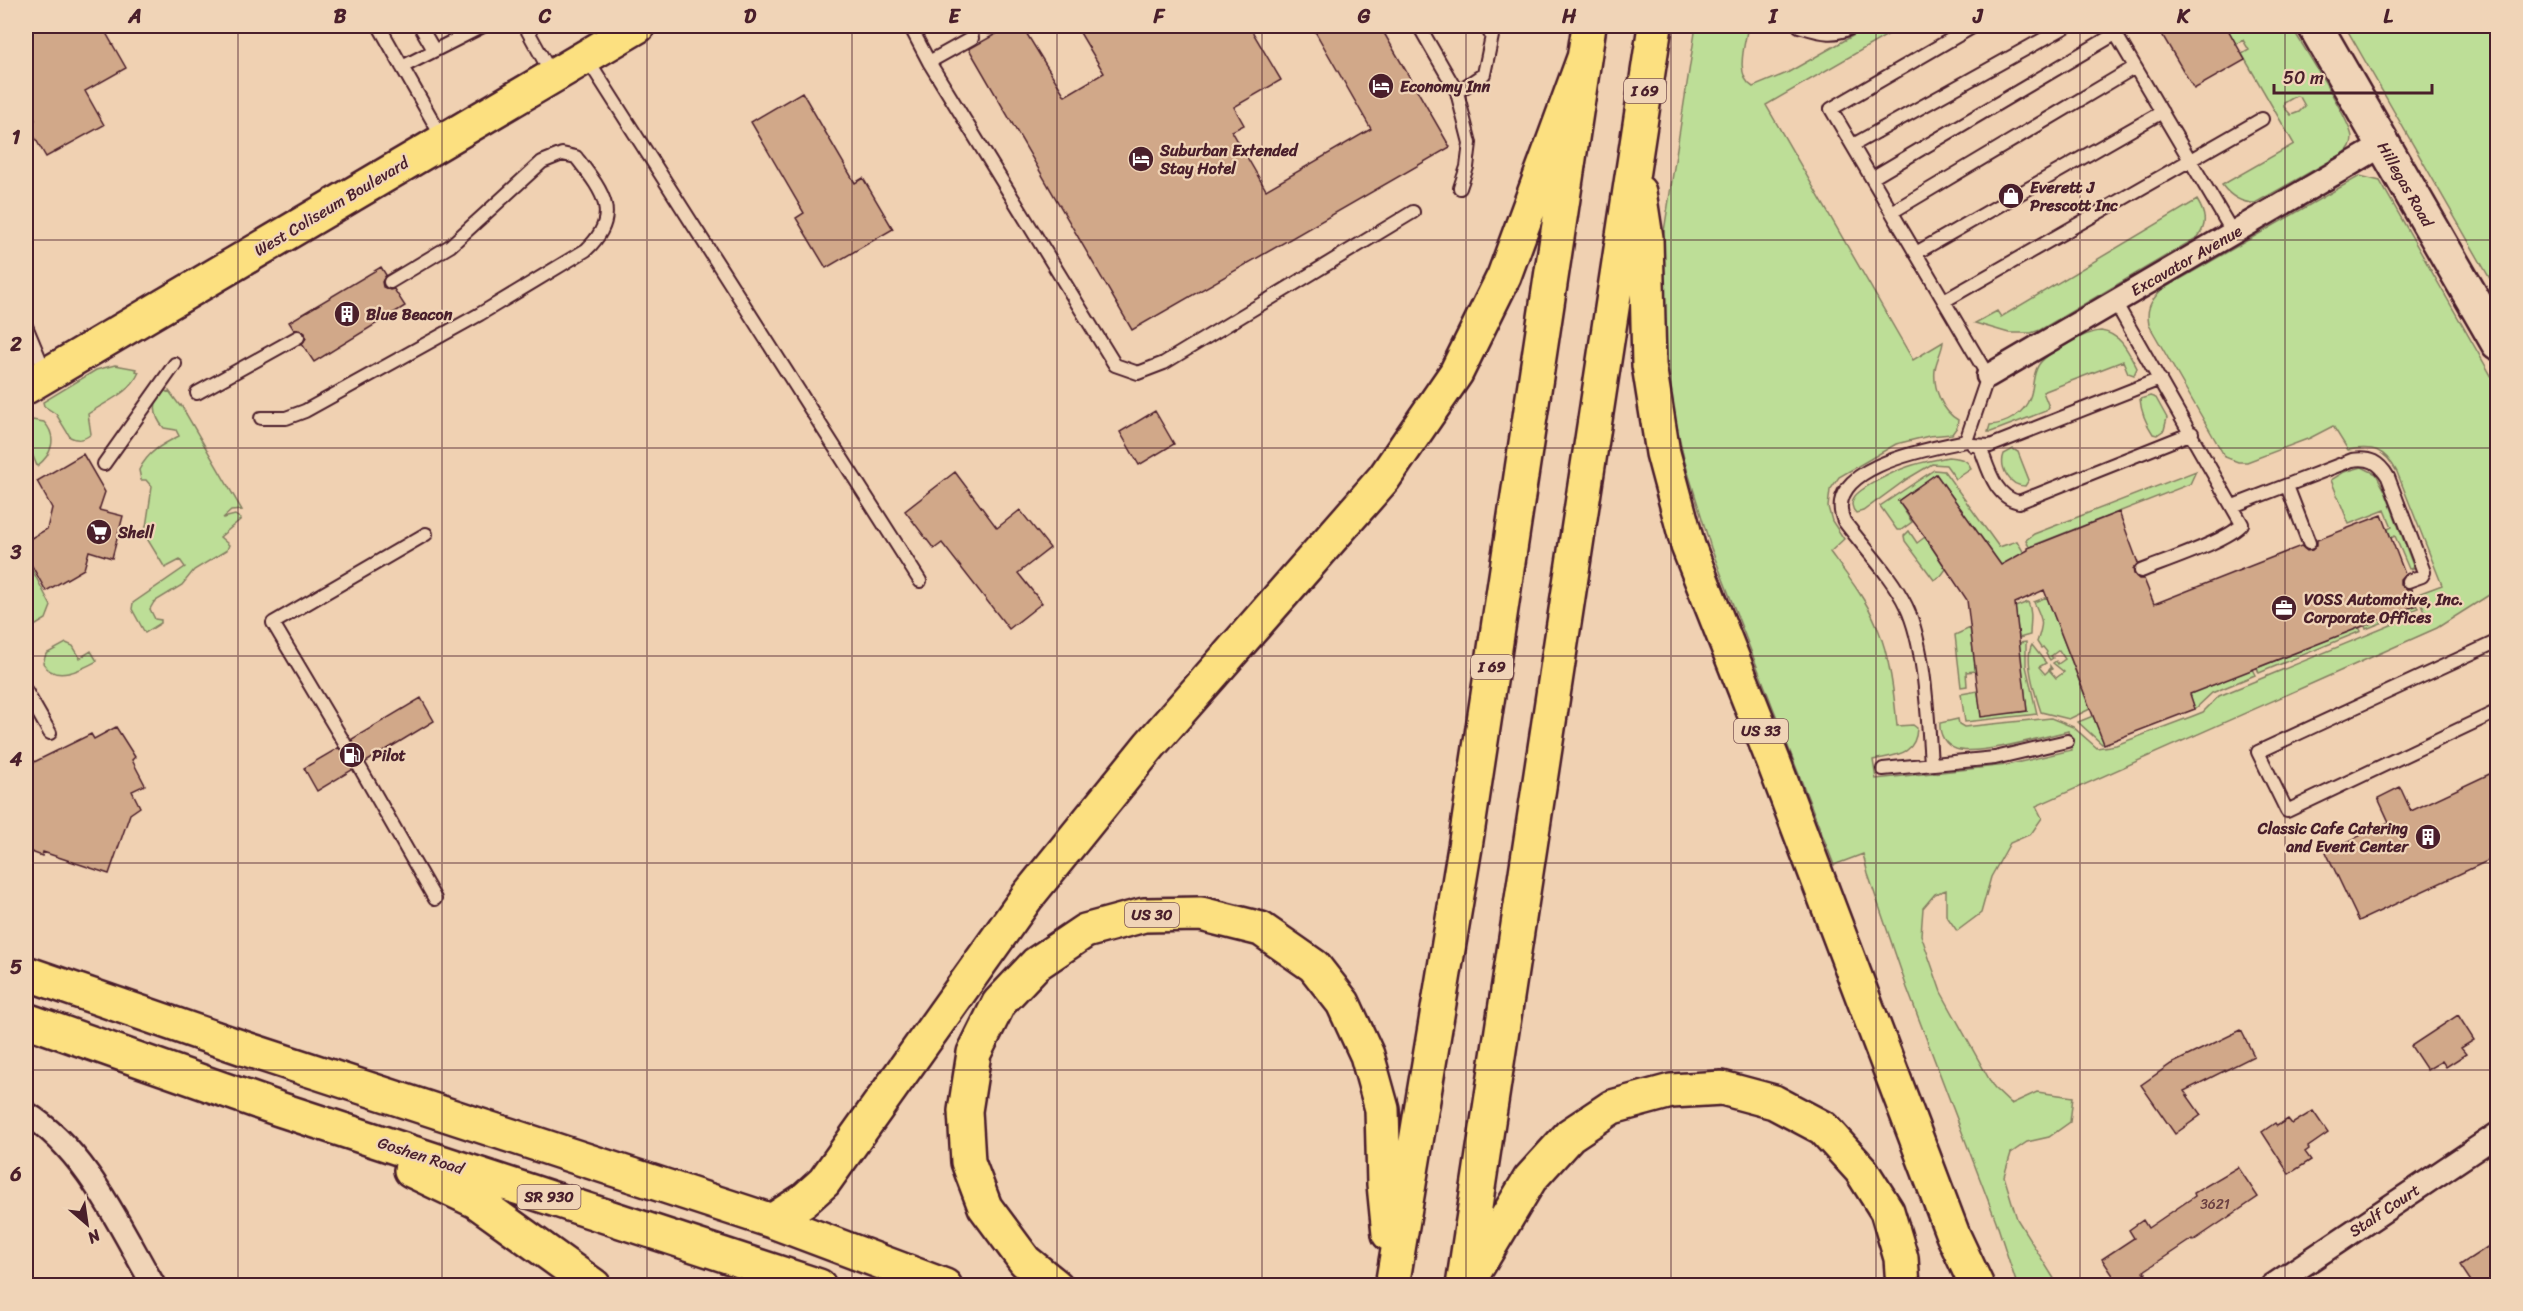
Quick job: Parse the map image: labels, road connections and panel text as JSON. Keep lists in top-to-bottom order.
{
  "streets": {
    "main road": [
      "I 69",
      "Hillegas Road",
      "West Coliseum Boulevard",
      "US 33",
      "US 30",
      "Goshen Road",
      "SR 930"
    ],
    "street": ["Excavator Avenue", "Stalf Court"]
  },
  "crossings": [
    ["I 69", "US 33"],
    ["I 69", "US 30"],
    ["Hillegas Road", "Excavator Avenue"]
  ],
  "places": {
    "hotel": ["Economy Inn", "Suburban Extended Stay Hotel"],
    "shop": ["Everett J Prescott Inc"],
    "building": ["Blue Beacon", "Classic Cafe Catering and Event Center"],
    "supermarket": ["Shell"],
    "office": ["VOSS Automotive, Inc. Corporate Offices"],
    "fuel station": ["Pilot"]
  },
  "house_numbers": ["3621"],
  "scale_bar": "50 m",
  "north": "bottom right",
  "grid": {
    "columns": [
      "A",
      "B",
      "C",
      "D",
      "E",
      "F",
      "G",
      "H",
      "I",
      "J",
      "K",
      "L"
    ],
    "rows": [
      "1",
      "2",
      "3",
      "4",
      "5",
      "6"
    ]
  }
}
